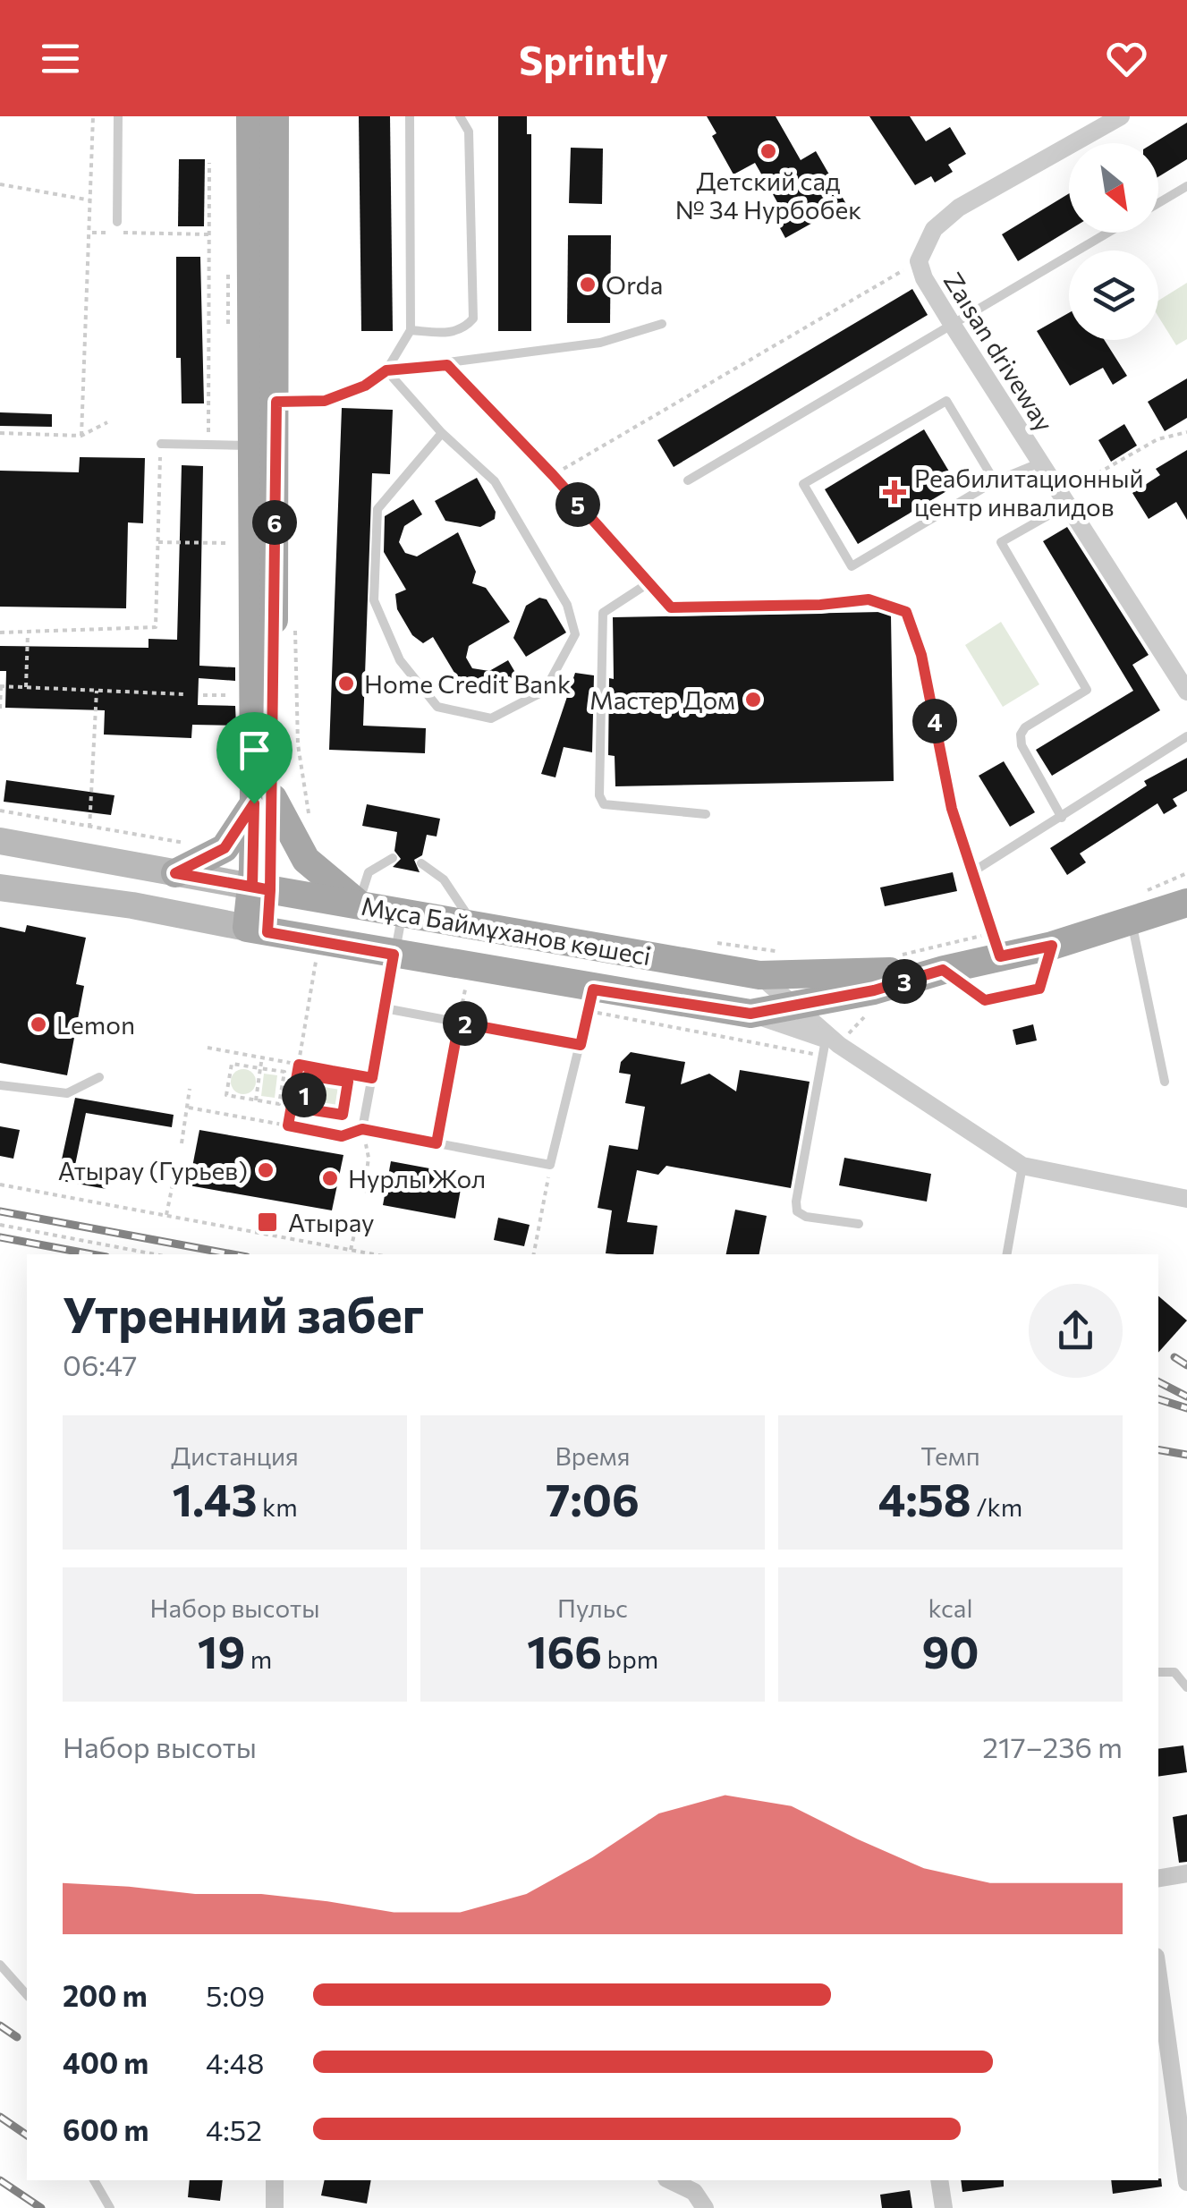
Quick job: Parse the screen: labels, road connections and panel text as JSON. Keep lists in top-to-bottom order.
{
  "streets": {
    "main road": ["Мұса Баймұханов көшесі"],
    "street": ["Zaısan driveway"]
  },
  "places": {
    "other": [
      "Детский сад № 34 Нурбобек",
      "Orda",
      "Home Credit Bank",
      "Мастер Дом",
      "Lemon",
      "Атырау (Гурьев)",
      "Нурлы Жол"
    ],
    "health": ["Реабилитационный центр инвалидов"],
    "transit": ["Атырау"]
  },
  "north": "bottom right",
  "page": {
    "header": "Sprintly",
    "pins": [
      "5",
      "6",
      "4",
      "3",
      "2",
      "1"
    ],
    "heading": ["Утренний забег", "06:47"],
    "stats": [
      ["Дистанция", "1.43 km"],
      ["Время", "7:06"],
      ["Темп", "4:58 /km"],
      ["Набор высоты", "19 m"],
      ["Пульс", "166 bpm"],
      ["kcal", "90"]
    ],
    "chart": ["Набор высоты", "217–236 m"],
    "list": [
      {
        "name": "200 m",
        "note": "5:09"
      },
      {
        "name": "400 m",
        "note": "4:48"
      },
      {
        "name": "600 m",
        "note": "4:52"
      }
    ]
  }
}
